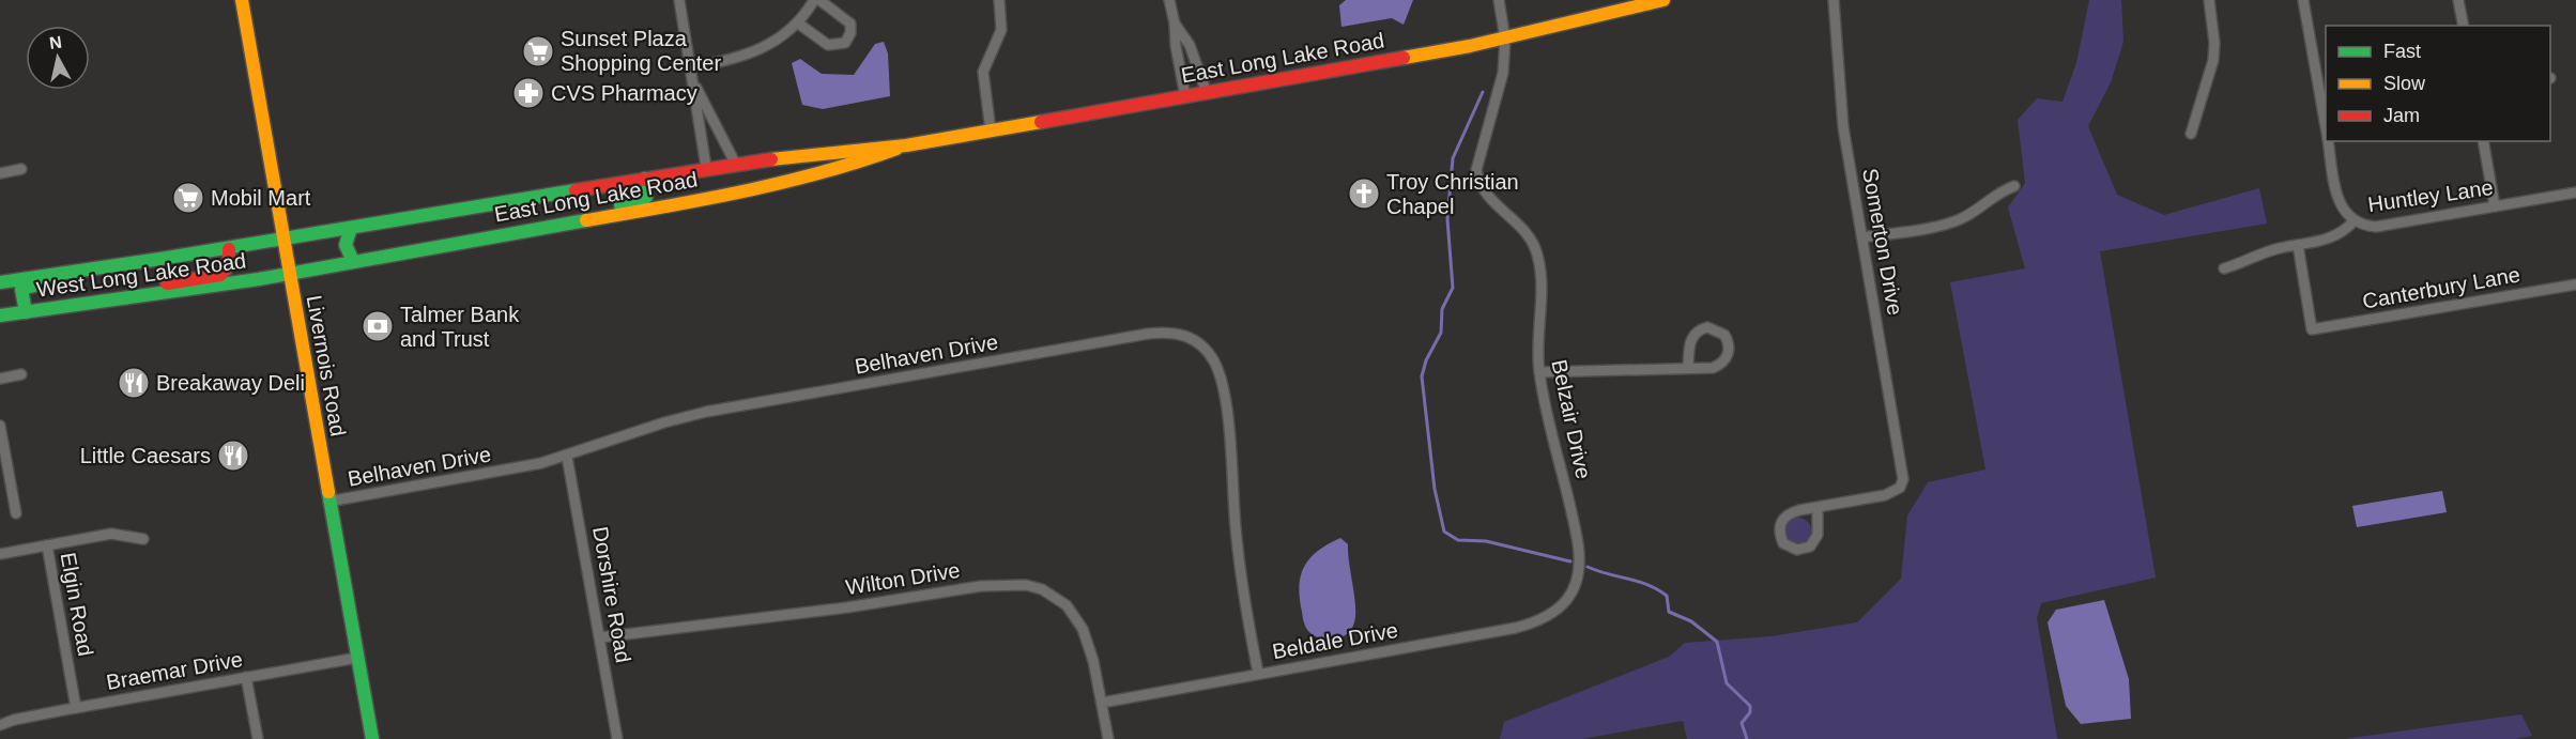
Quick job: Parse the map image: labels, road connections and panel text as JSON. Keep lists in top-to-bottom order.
{
  "streets": {
    "main road": ["East Long Lake Road", "West Long Lake Road", "Livernois Road"],
    "street": [
      "Huntley Lane",
      "Somerton Drive",
      "Canterbury Lane",
      "Belhaven Drive",
      "Belzair Drive",
      "Wilton Drive",
      "Dorshire Road",
      "Elgin Road",
      "Beldale Drive",
      "Braemar Drive"
    ]
  },
  "crossings": [
    ["East Long Lake Road", "West Long Lake Road"],
    ["East Long Lake Road", "Livernois Road"],
    ["East Long Lake Road", "Belzair Drive"],
    ["Huntley Lane", "Canterbury Lane"],
    ["West Long Lake Road", "Livernois Road"],
    ["Belhaven Drive", "Livernois Road"],
    ["Belhaven Drive", "Dorshire Road"],
    ["Belhaven Drive", "Beldale Drive"],
    ["Livernois Road", "Braemar Drive"],
    ["Belzair Drive", "Beldale Drive"],
    ["Wilton Drive", "Dorshire Road"],
    ["Wilton Drive", "Beldale Drive"],
    ["Elgin Road", "Braemar Drive"]
  ],
  "places": {
    "supermarket": ["Sunset Plaza Shopping Center", "Mobil Mart"],
    "pharmacy": ["CVS Pharmacy"],
    "church": ["Troy Christian Chapel"],
    "bank": ["Talmer Bank and Trust"],
    "restaurant": ["Breakaway Deli", "Little Caesars"]
  },
  "legend": ["Fast", "Slow", "Jam"],
  "north": "top"
}
